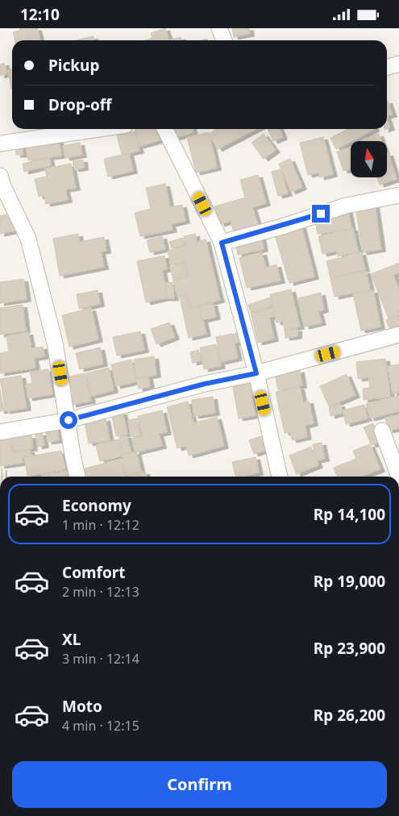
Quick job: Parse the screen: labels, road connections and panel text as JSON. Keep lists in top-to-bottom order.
{
  "north": "top",
  "page": {
    "status": "12:10",
    "banner": ["Pickup", "Drop-off"],
    "list": [
      {
        "name": "Economy",
        "note": "1 min · 12:12",
        "value": "Rp 14,100"
      },
      {
        "name": "Comfort",
        "note": "2 min · 12:13",
        "value": "Rp 19,000"
      },
      {
        "name": "XL",
        "note": "3 min · 12:14",
        "value": "Rp 23,900"
      },
      {
        "name": "Moto",
        "note": "4 min · 12:15",
        "value": "Rp 26,200"
      }
    ],
    "buttons": "Confirm"
  }
}
